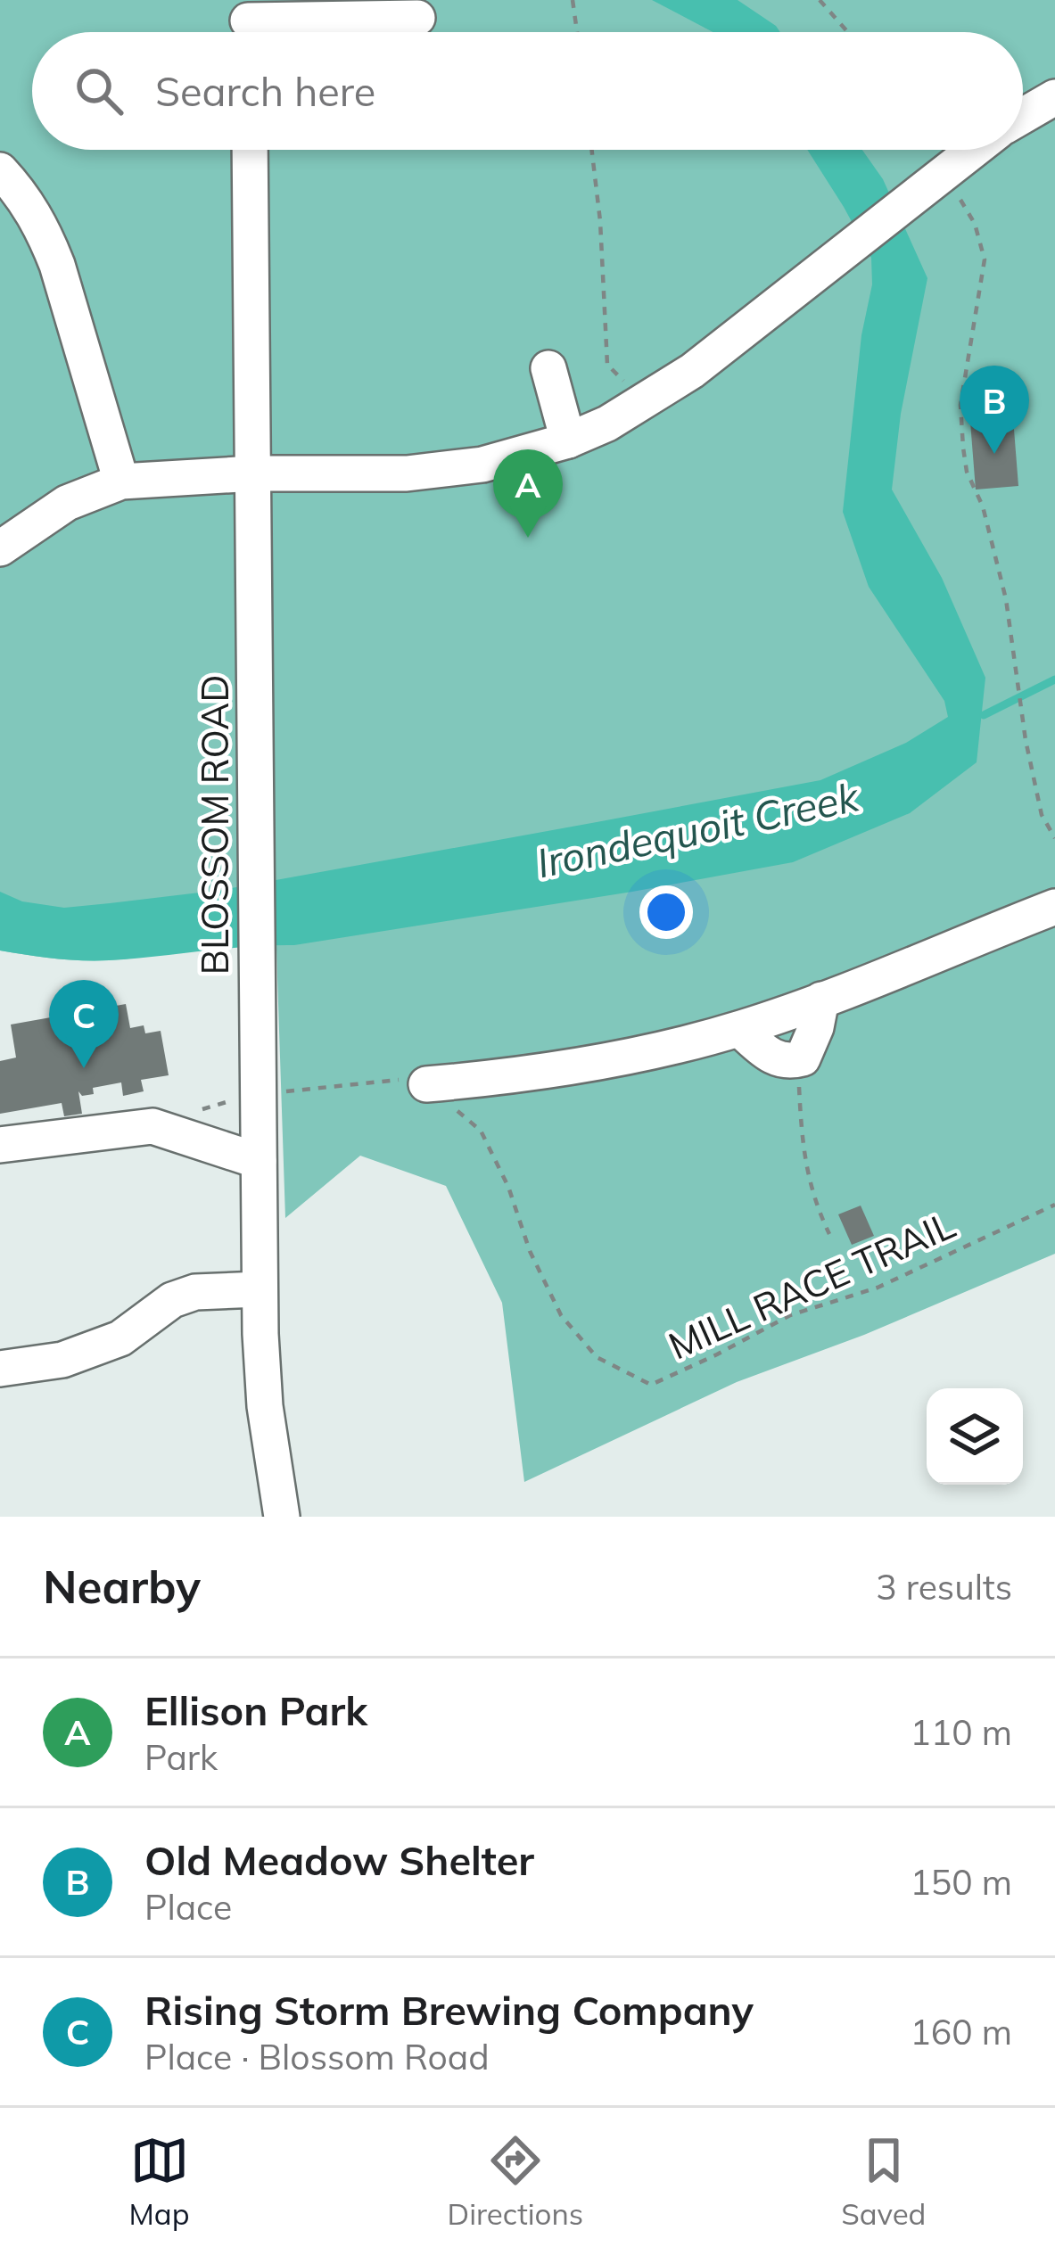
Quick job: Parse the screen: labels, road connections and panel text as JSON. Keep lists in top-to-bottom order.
{
  "streets": {
    "street": ["BLOSSOM ROAD"],
    "path": ["MILL RACE TRAIL"]
  },
  "water": ["Irondequoit Creek"],
  "page": {
    "search": "Search here",
    "pins": ["B", "A", "C"],
    "heading": ["Nearby", "3 results"],
    "list": [
      {
        "mark": "A",
        "name": "Ellison Park",
        "note": "Park",
        "value": "110 m"
      },
      {
        "mark": "B",
        "name": "Old Meadow Shelter",
        "note": "Place",
        "value": "150 m"
      },
      {
        "mark": "C",
        "name": "Rising Storm Brewing Company",
        "note": "Place · Blossom Road",
        "value": "160 m"
      }
    ],
    "nav": ["Map", "Directions", "Saved"]
  }
}
